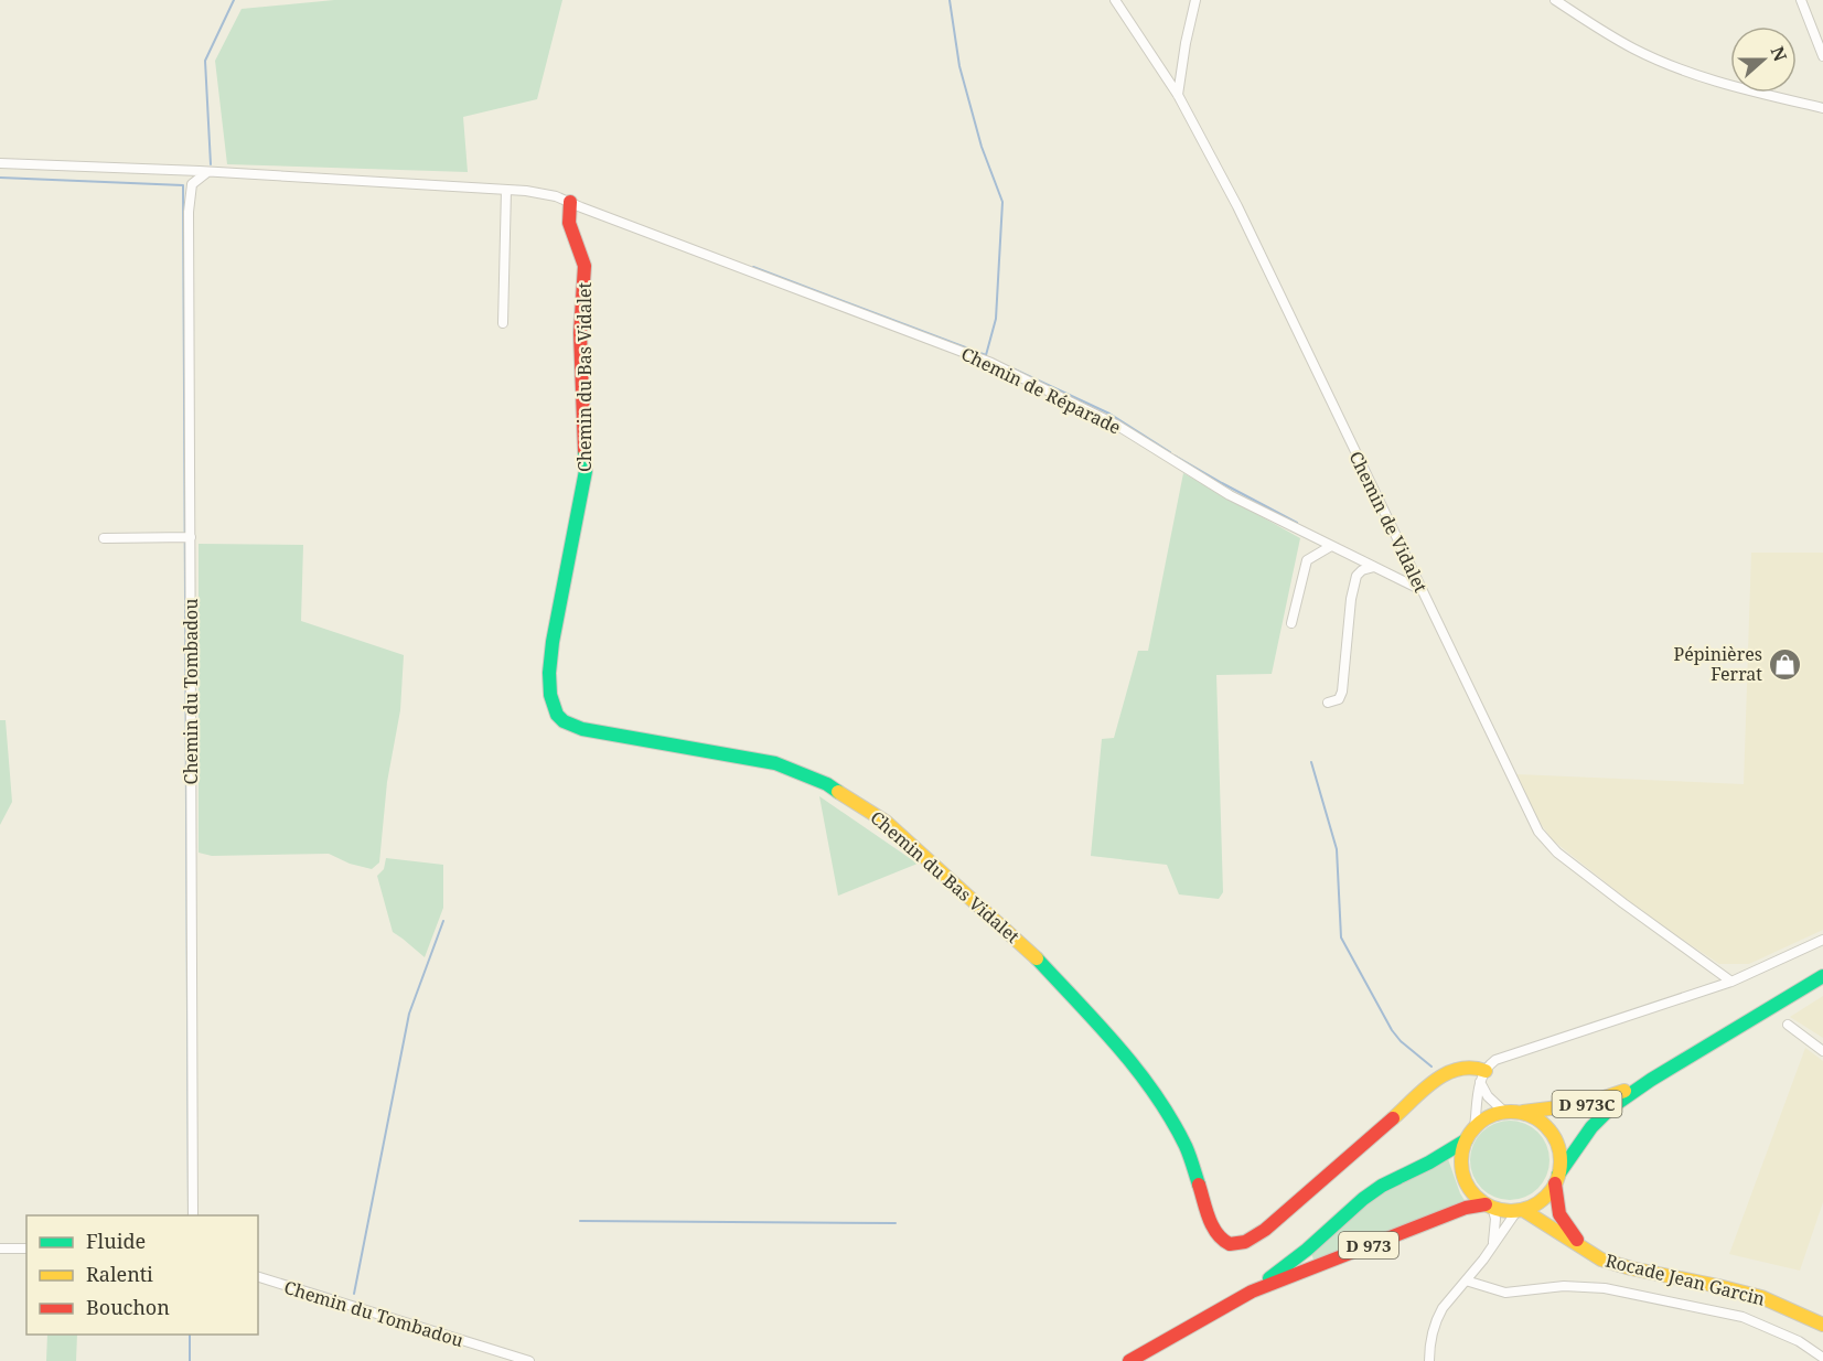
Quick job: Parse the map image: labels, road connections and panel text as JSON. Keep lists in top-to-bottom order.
{
  "streets": {
    "main road": [
      "Chemin du Bas Vidalet",
      "D 973C",
      "D 973",
      "Rocade Jean Garcin"
    ],
    "street": ["Chemin de Réparade", "Chemin de Vidalet", "Chemin du Tombadou"]
  },
  "crossings": [
    ["Chemin du Bas Vidalet", "Chemin de Réparade"],
    ["Chemin de Réparade", "Chemin de Vidalet"],
    ["Chemin de Réparade", "Chemin du Tombadou"],
    ["D 973C", "D 973"],
    ["D 973C", "Rocade Jean Garcin"],
    ["D 973", "Rocade Jean Garcin"]
  ],
  "places": {
    "shop": ["Pépinières Ferrat"]
  },
  "legend": ["Fluide", "Ralenti", "Bouchon"],
  "north": "right"
}
